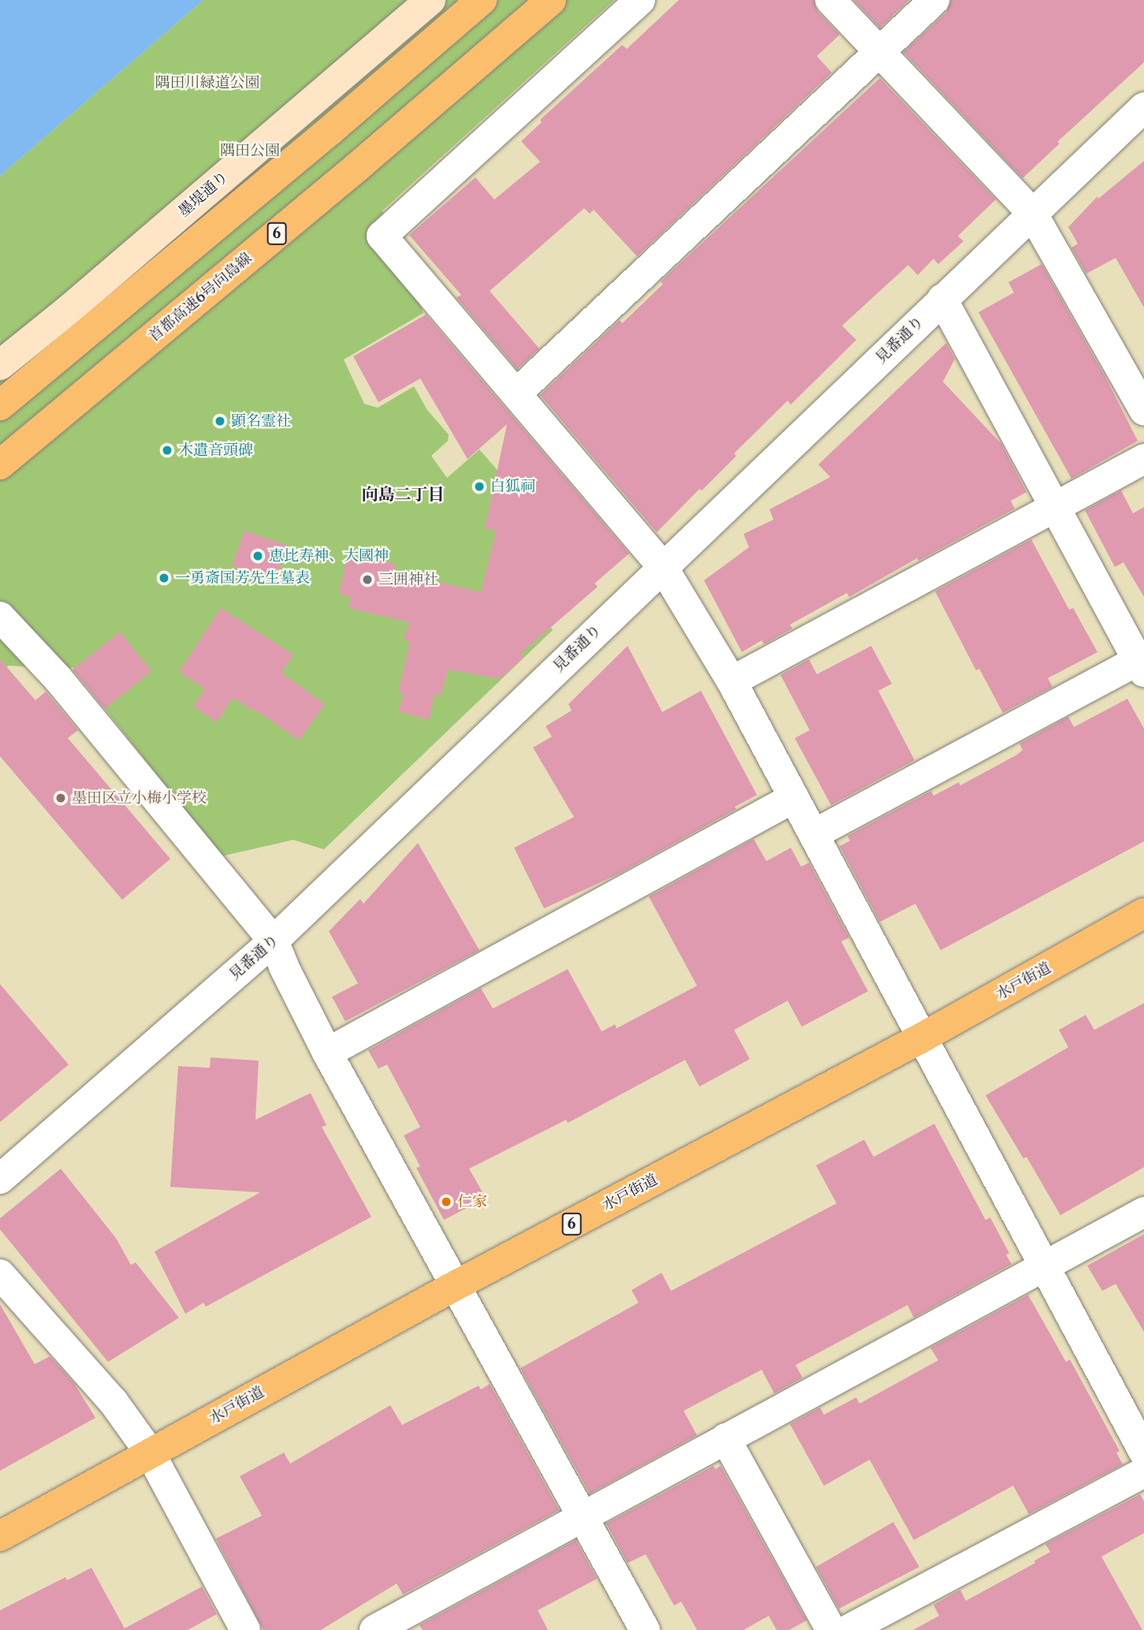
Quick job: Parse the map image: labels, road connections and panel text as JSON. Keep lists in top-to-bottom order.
{
  "streets": {
    "highway": ["6", "首都高速6号向島線", "水戸街道"],
    "main road": ["墨堤通り"],
    "street": ["見番通り"]
  },
  "districts": ["向島二丁目"],
  "parks": ["隅田川緑道公園", "隅田公園"],
  "places": [
    "顕名霊社",
    "木遣音頭碑",
    "白狐祠",
    "恵比寿神、大國神",
    "一勇斎国芳先生墓表",
    "三囲神社",
    "墨田区立小梅小学校",
    "仁家"
  ]
}
